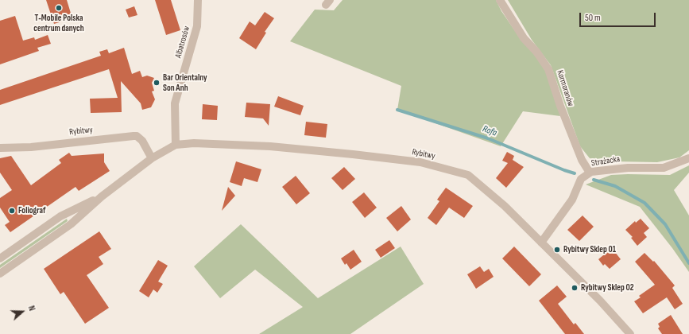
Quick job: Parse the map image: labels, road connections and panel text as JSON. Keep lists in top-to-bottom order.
{
  "streets": {
    "street": [
      "Albatrosów",
      "Kormoranów",
      "Rybitwy",
      "Strażacka"
    ]
  },
  "crossings": [
    ["Albatrosów", "Rybitwy"],
    ["Kormoranów", "Strażacka"],
    ["Rybitwy", "Strażacka"]
  ],
  "water": ["Rofa"],
  "places": [
    "T‑Mobile Polska centrum danych",
    "Bar Orientalny Son Anh",
    "Foliograf",
    "Rybitwy Sklep 01",
    "Rybitwy Sklep 02"
  ],
  "scale_bar": "50 m",
  "north": "right"
}
